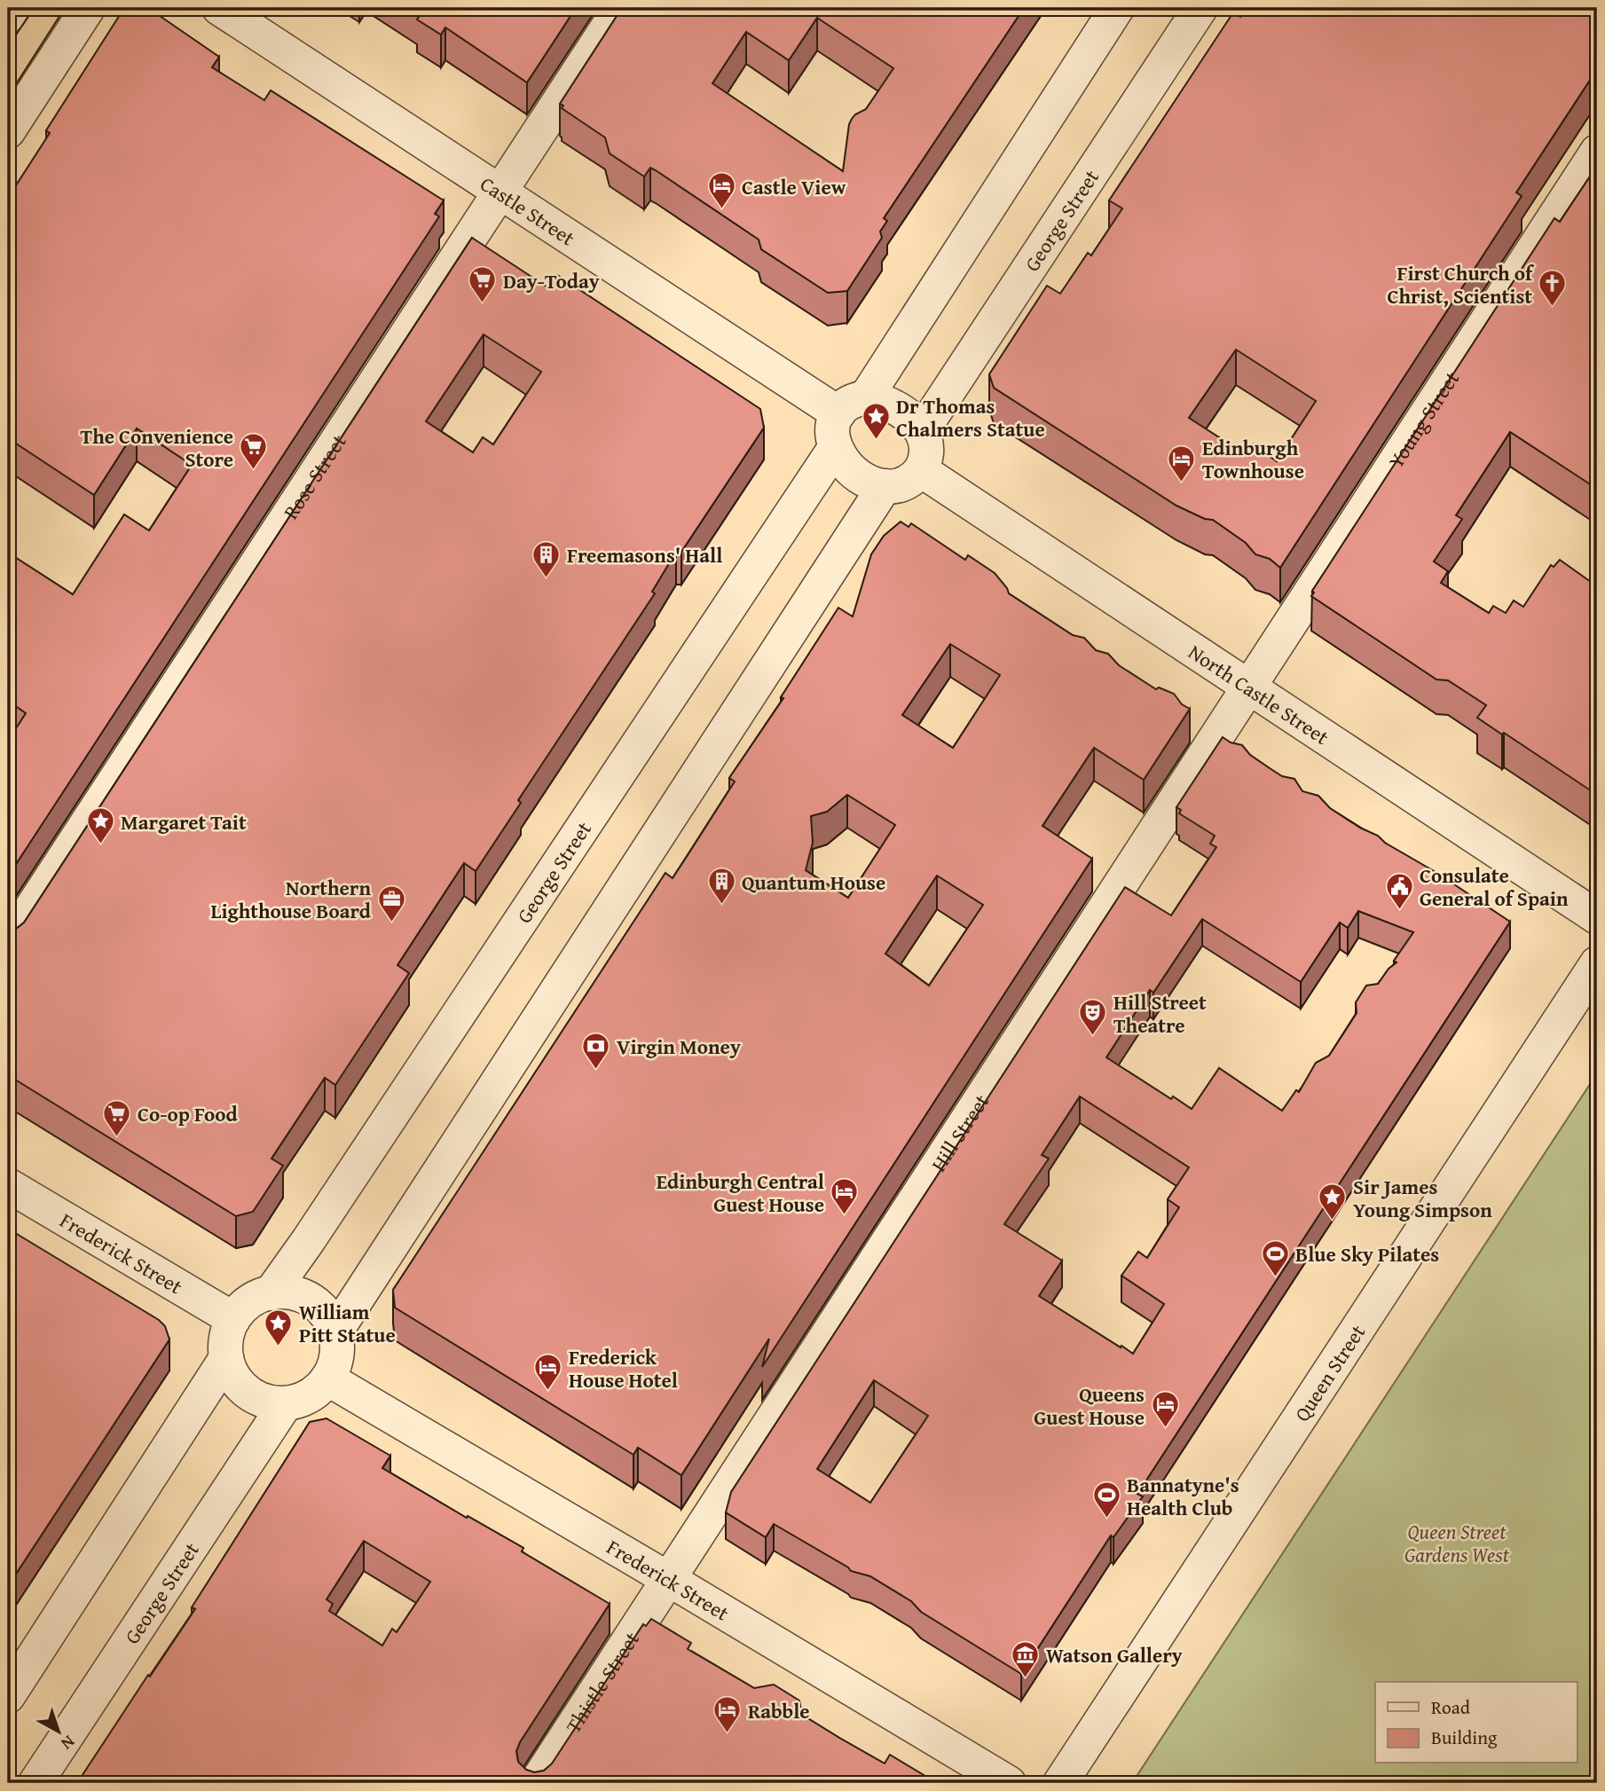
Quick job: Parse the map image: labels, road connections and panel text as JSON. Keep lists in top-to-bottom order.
{
  "streets": {
    "street": [
      "Castle Street",
      "George Street",
      "Young Street",
      "Rose Street",
      "North Castle Street",
      "Hill Street",
      "Frederick Street",
      "Queen Street",
      "Thistle Street"
    ]
  },
  "crossings": [
    ["Castle Street", "George Street"],
    ["Castle Street", "Rose Street"],
    ["Castle Street", "North Castle Street"],
    ["George Street", "North Castle Street"],
    ["George Street", "Frederick Street"],
    ["Young Street", "North Castle Street"],
    ["Young Street", "Hill Street"],
    ["North Castle Street", "Hill Street"],
    ["Hill Street", "Frederick Street"],
    ["Hill Street", "Thistle Street"],
    ["Frederick Street", "Thistle Street"]
  ],
  "parks": ["Queen Street Gardens West"],
  "places": {
    "hotel": [
      "Castle View",
      "Edinburgh Townhouse",
      "Edinburgh Central Guest House",
      "Frederick House Hotel",
      "Queens Guest House",
      "Rabble"
    ],
    "supermarket": ["Day-Today", "The Convenience Store", "Co-op Food"],
    "church": ["First Church of Christ, Scientist"],
    "place": [
      "Dr Thomas Chalmers Statue",
      "Margaret Tait",
      "Sir James Young Simpson",
      "William Pitt Statue"
    ],
    "building": ["Freemasons' Hall", "Quantum House"],
    "public building": ["Consulate General of Spain"],
    "office": ["Northern Lighthouse Board"],
    "theatre": ["Hill Street Theatre"],
    "bank": ["Virgin Money"],
    "sports": ["Blue Sky Pilates", "Bannatyne's Health Club"],
    "museum": ["Watson Gallery"]
  },
  "legend": ["Road", "Building"],
  "north": "bottom right"
}
